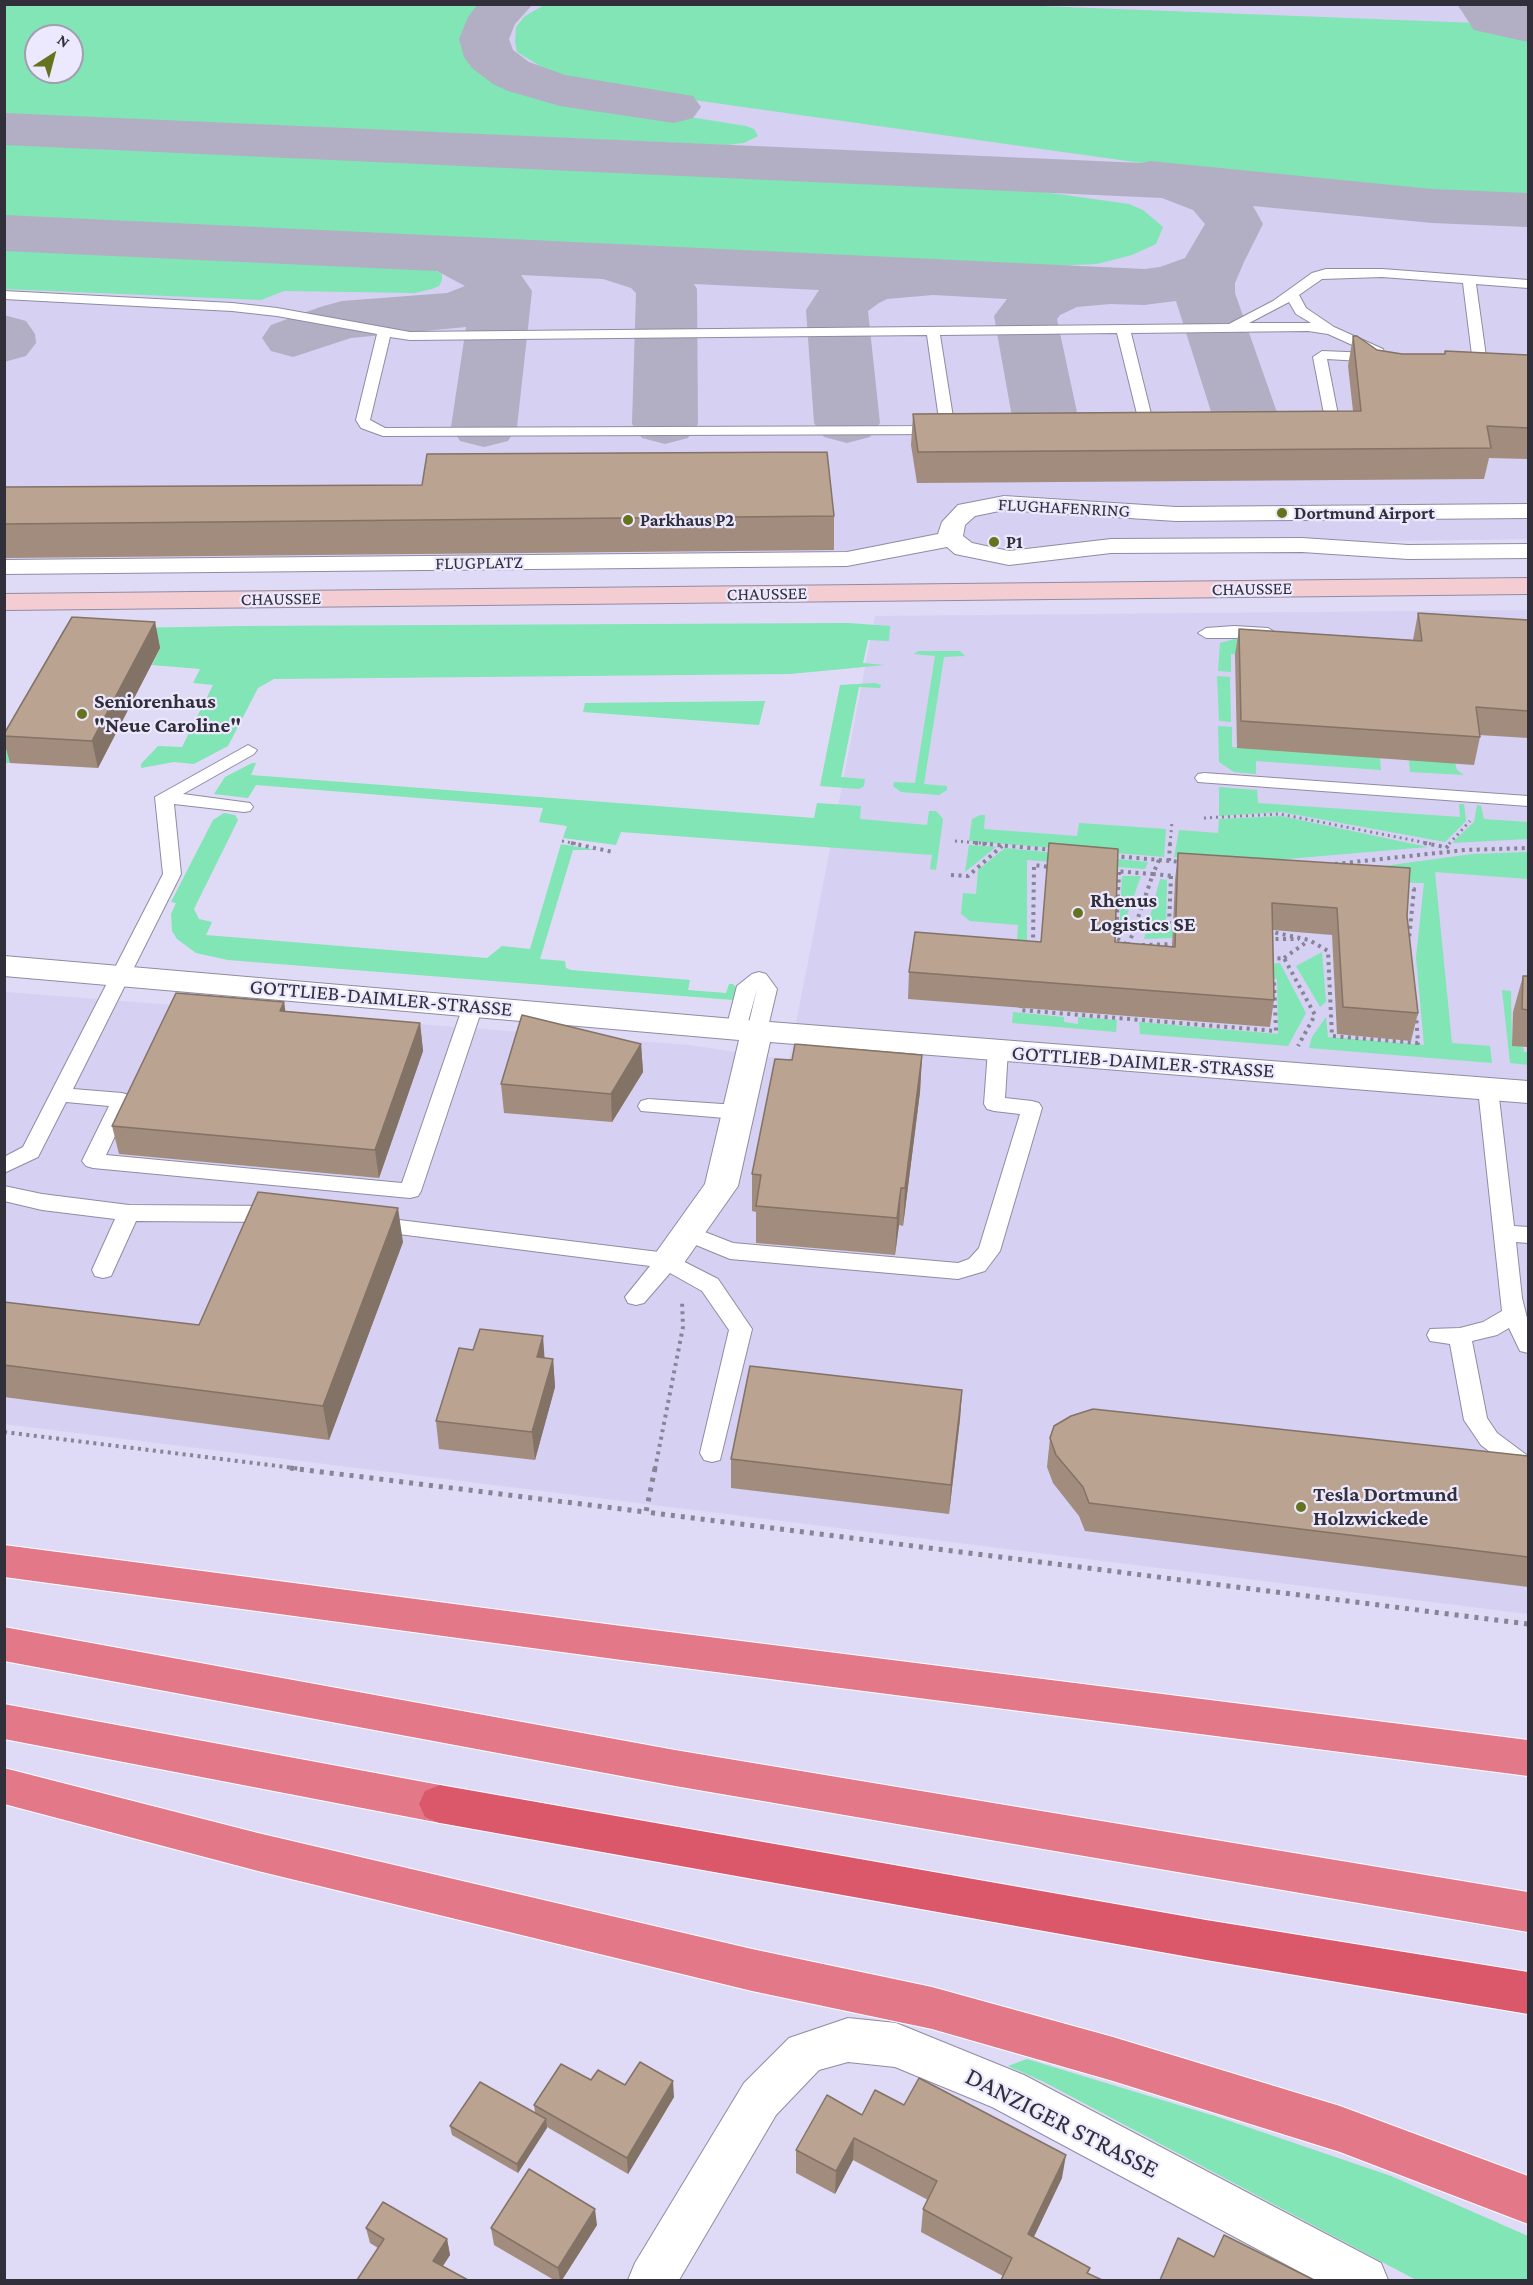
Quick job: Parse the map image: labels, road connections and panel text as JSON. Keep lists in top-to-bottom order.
{
  "streets": {
    "main road": ["CHAUSSEE"],
    "street": [
      "FLUGHAFENRING",
      "FLUGPLATZ",
      "GOTTLIEB-DAIMLER-STRASSE",
      "DANZIGER STRASSE"
    ]
  },
  "crossings": [
    ["FLUGHAFENRING", "FLUGPLATZ"]
  ],
  "places": [
    "Dortmund Airport",
    "Parkhaus P2",
    "P1",
    "Seniorenhaus \"Neue Caroline\"",
    "Rhenus Logistics SE",
    "Tesla Dortmund Holzwickede"
  ],
  "north": "top right"
}
